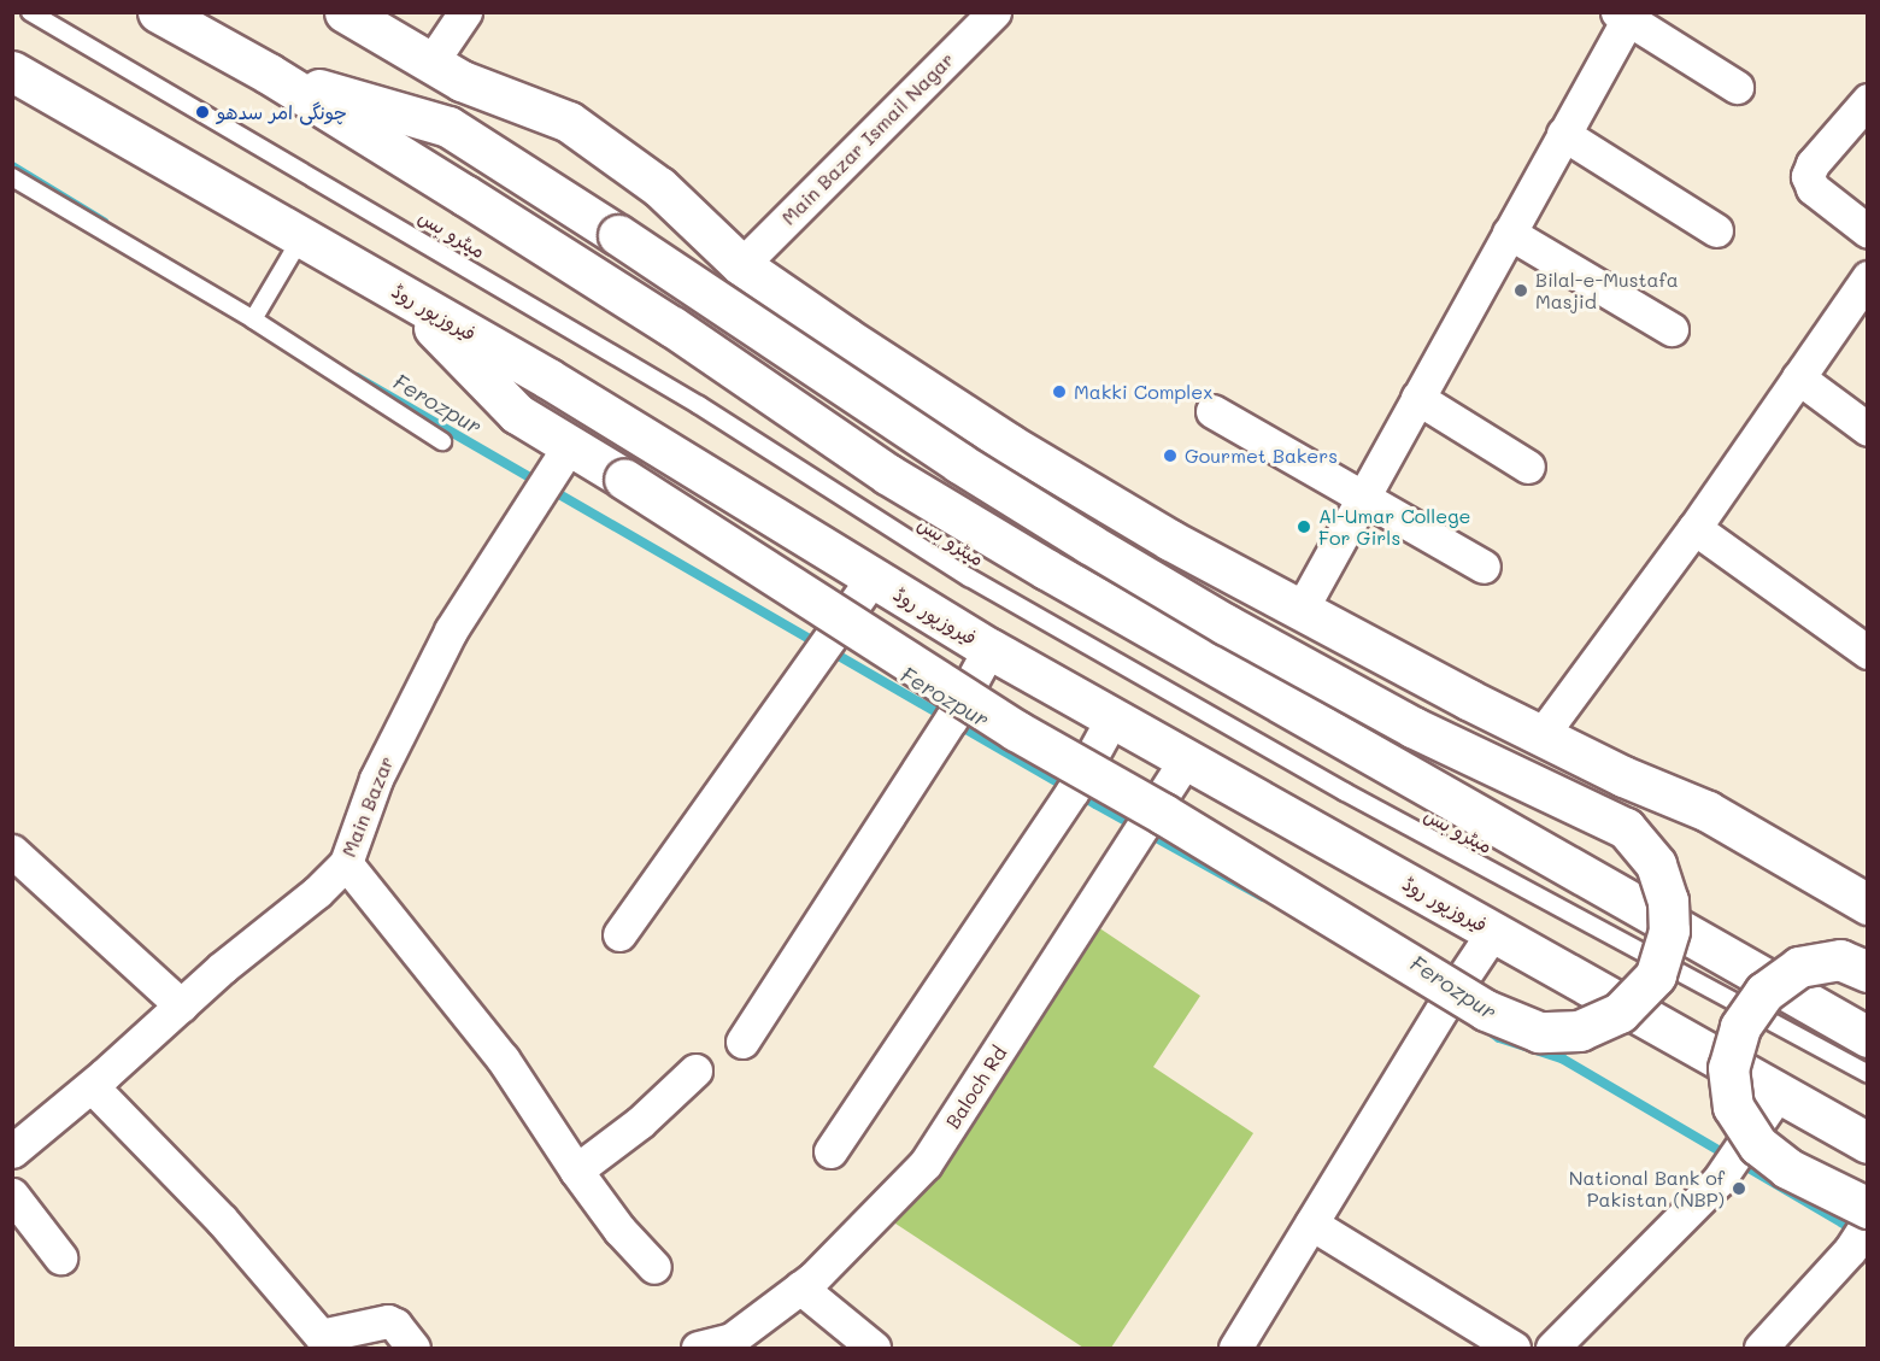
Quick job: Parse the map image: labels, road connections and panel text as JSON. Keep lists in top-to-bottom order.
{
  "streets": {
    "main road": ["فیروزپور روڈ"],
    "street": ["Main Bazar Ismail Nagar", "Main Bazar", "Baloch Rd"],
    "lane": ["میٹرو بس"]
  },
  "crossings": [
    ["فیروزپور روڈ", "Baloch Rd"]
  ],
  "water": ["Ferozpur"],
  "places": [
    "چونگی امر سدھو",
    "Bilal-e-Mustafa Masjid",
    "Makki Complex",
    "Gourmet Bakers",
    "Al-Umar College For Girls",
    "National Bank of Pakistan (NBP)"
  ]
}
